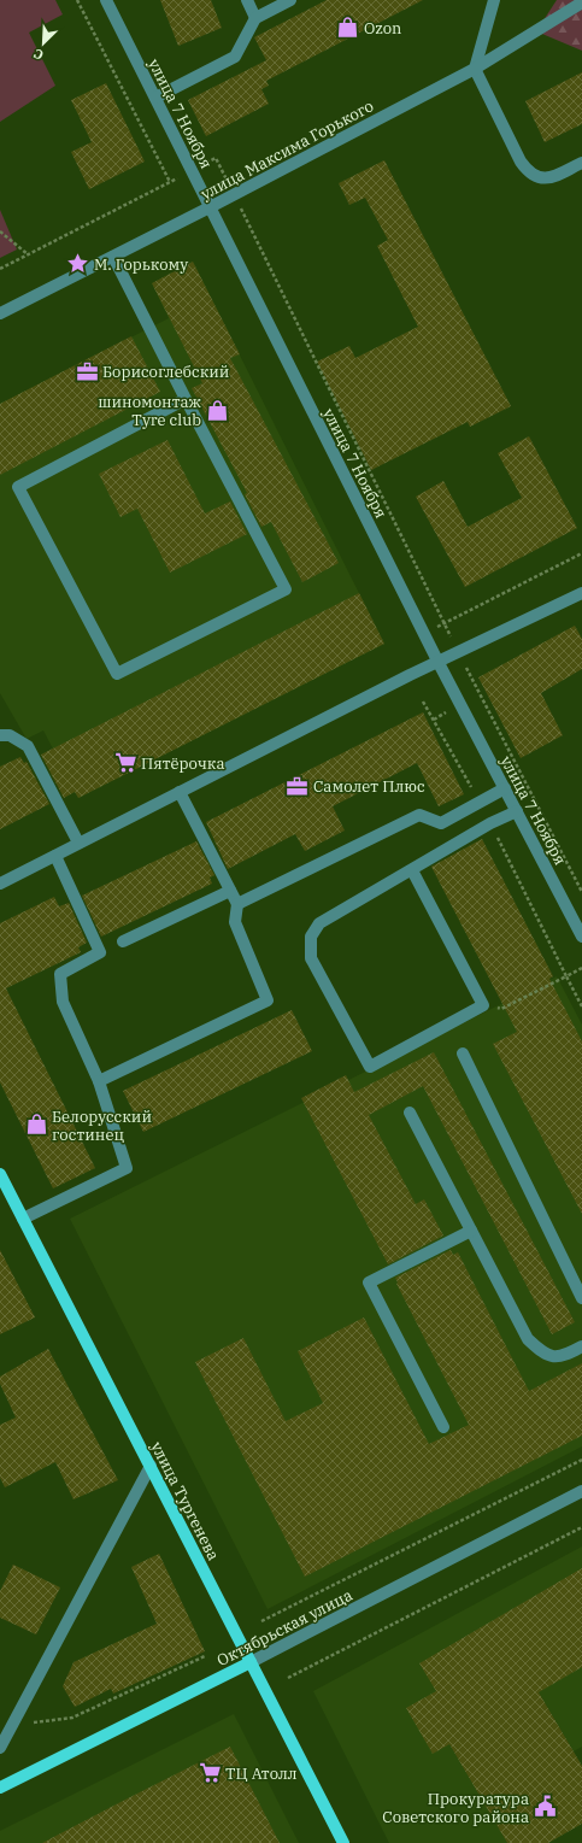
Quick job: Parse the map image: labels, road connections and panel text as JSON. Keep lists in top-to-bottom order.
{
  "streets": {
    "main road": ["улица Тургенева", "Октябрьская улица"],
    "street": ["улица 7 Ноября", "улица Максима Горького"]
  },
  "crossings": [
    ["улица 7 Ноября", "улица Максима Горького"],
    ["улица Тургенева", "Октябрьская улица"]
  ],
  "places": {
    "shop": ["Ozon", "шиномонтаж Tyre club", "Белорусский гостинец"],
    "place": ["М. Горькому"],
    "office": ["Борисоглебский", "Самолет Плюс"],
    "supermarket": ["Пятёрочка", "ТЦ Атолл"],
    "public building": ["Прокуратура Советского района"]
  },
  "north": "bottom left"
}
